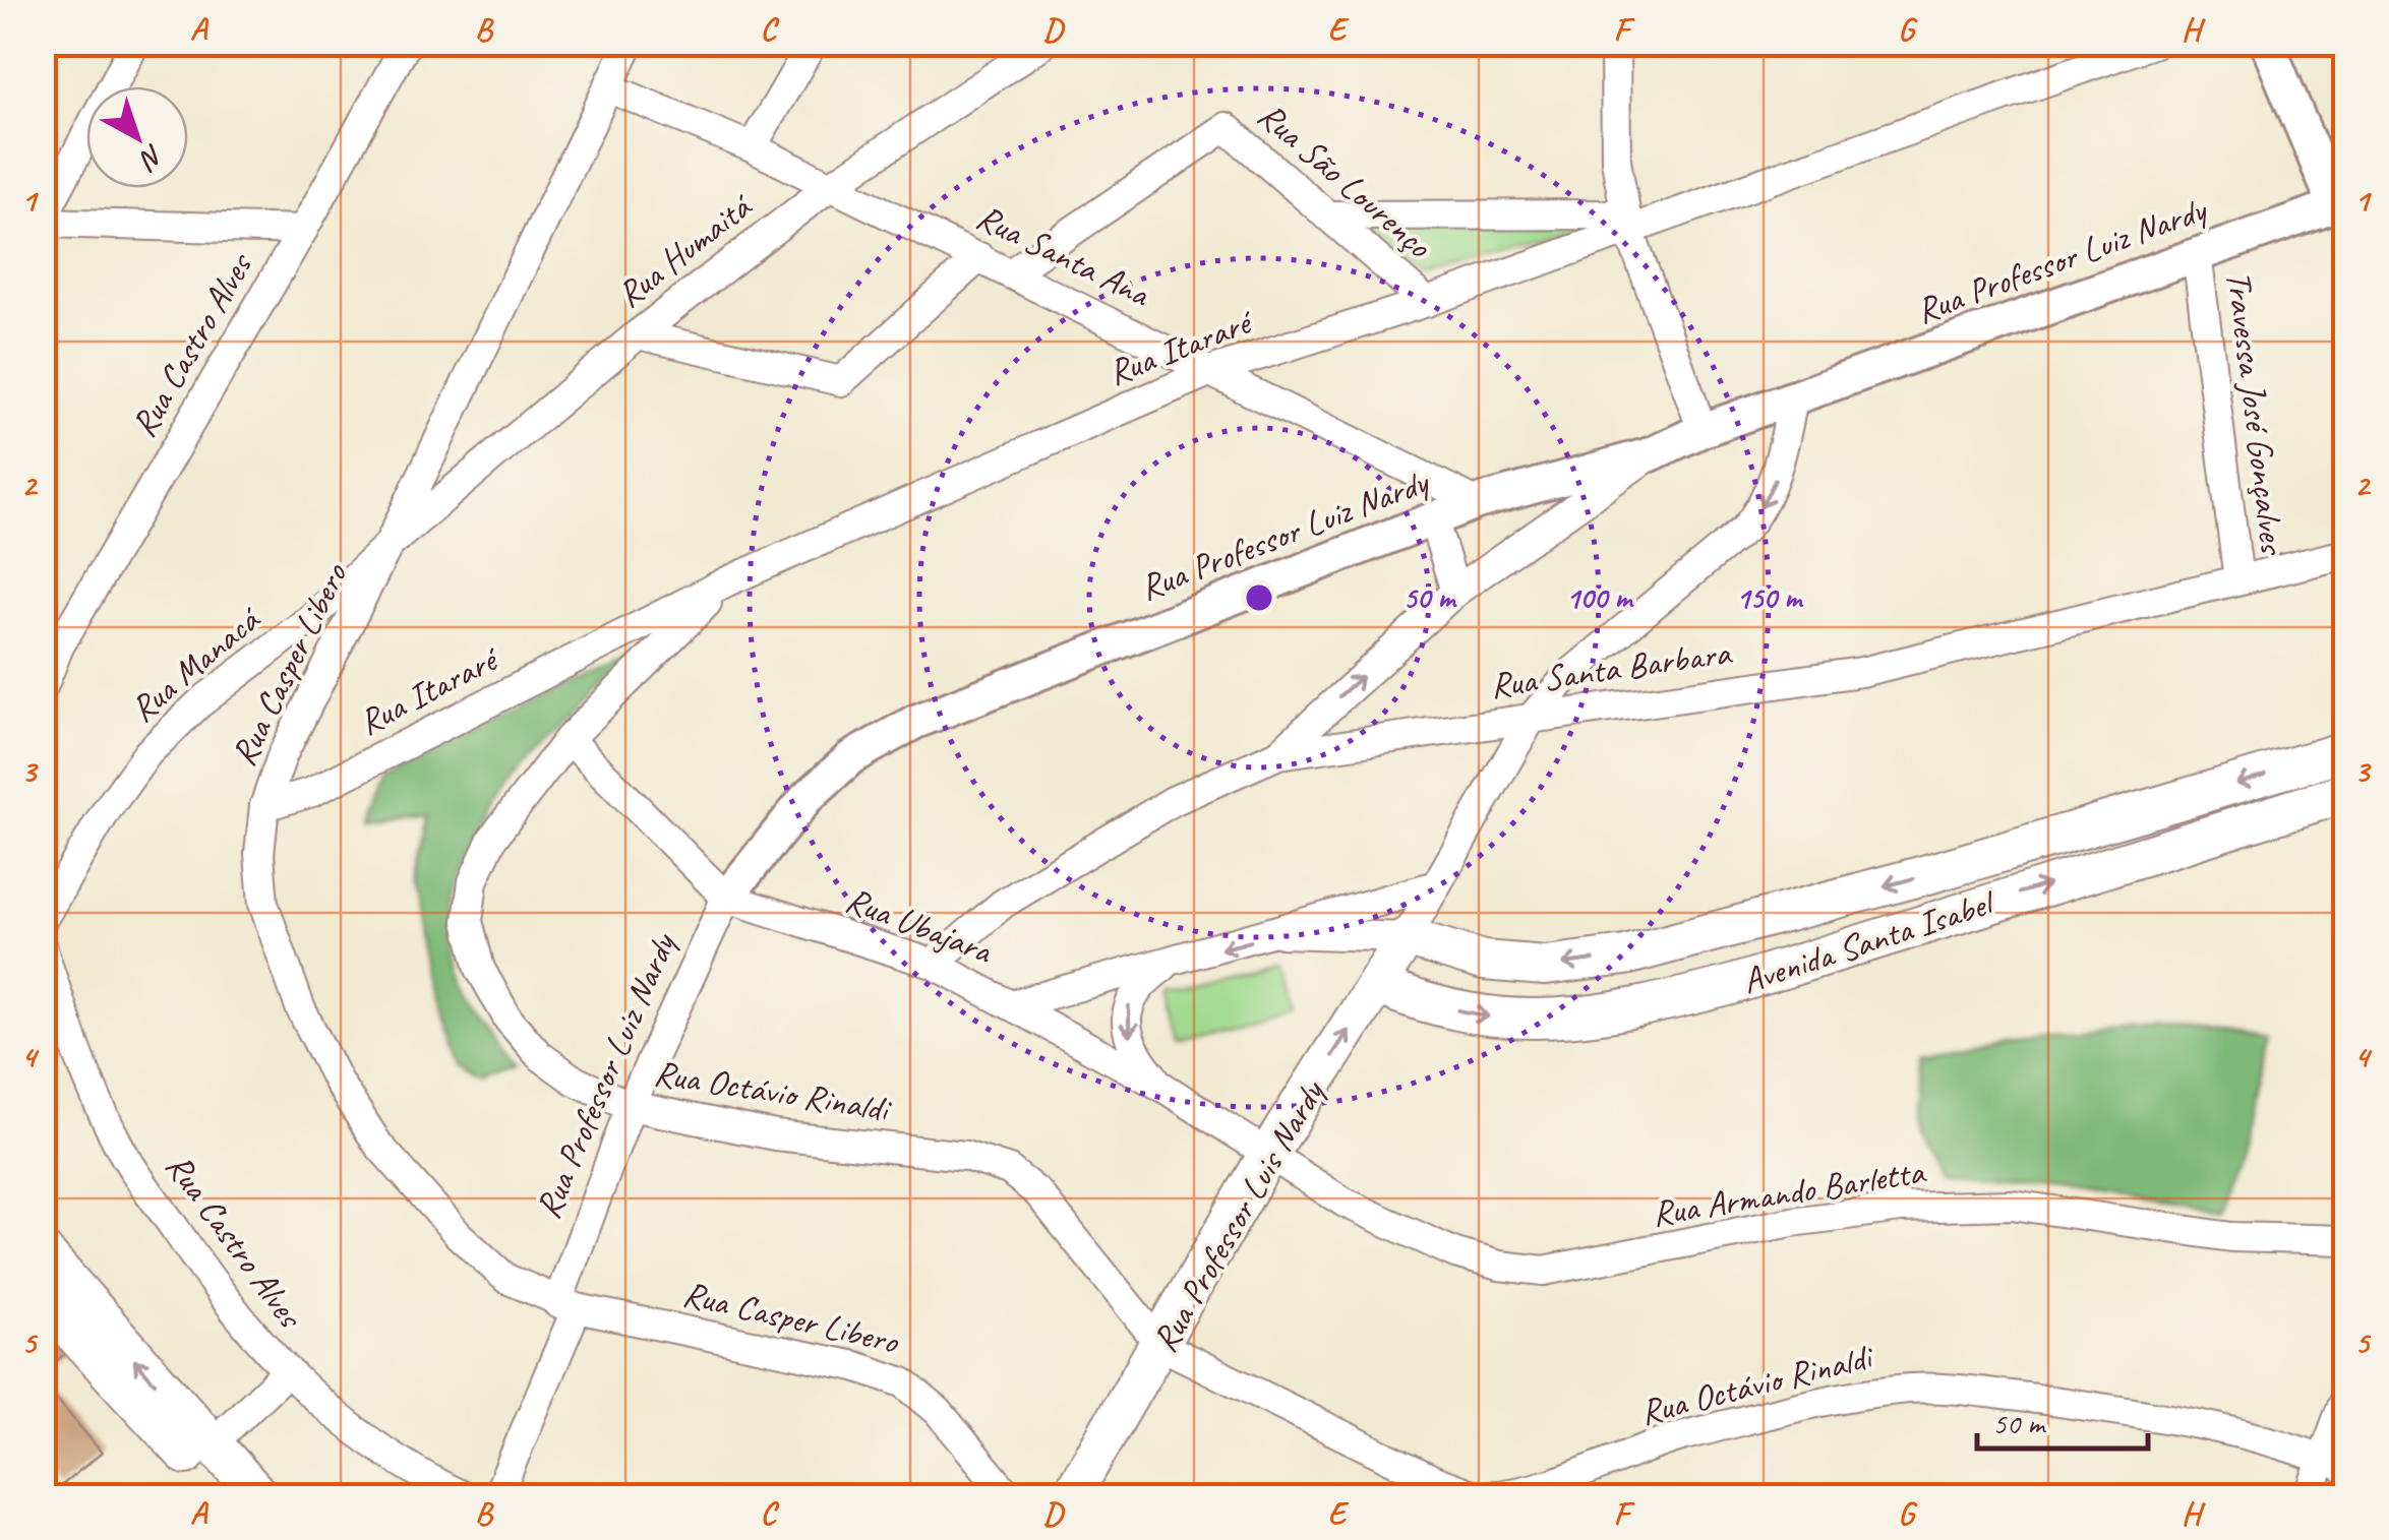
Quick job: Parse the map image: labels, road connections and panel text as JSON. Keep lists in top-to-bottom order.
{
  "streets": {
    "main road": ["Avenida Santa Isabel", "Rua Professor Luis Nardy"],
    "street": [
      "Rua São Lourenço",
      "Rua Humaitá",
      "Rua Santa Ana",
      "Rua Professor Luiz Nardy",
      "Rua Castro Alves",
      "Rua Itararé",
      "Travessa José Gonçalves",
      "Rua Manacá",
      "Rua Casper Libero",
      "Rua Santa Barbara",
      "Rua Ubajara",
      "Rua Octávio Rinaldi",
      "Rua Armando Barletta"
    ]
  },
  "crossings": [
    ["Rua São Lourenço", "Rua Santa Ana"],
    ["Rua São Lourenço", "Rua Itararé"],
    ["Rua Humaitá", "Rua Santa Ana"],
    ["Rua Humaitá", "Rua Manacá"],
    ["Rua Humaitá", "Rua Casper Libero"],
    ["Rua Santa Ana", "Rua Professor Luiz Nardy"],
    ["Rua Santa Ana", "Rua Itararé"],
    ["Rua Santa Ana", "Rua Casper Libero"],
    ["Rua Professor Luiz Nardy", "Travessa José Gonçalves"],
    ["Rua Professor Luiz Nardy", "Rua Casper Libero"],
    ["Rua Professor Luiz Nardy", "Rua Ubajara"],
    ["Rua Professor Luiz Nardy", "Rua Octávio Rinaldi"],
    ["Rua Itararé", "Rua Casper Libero"],
    ["Rua Itararé", "Rua Octávio Rinaldi"],
    ["Travessa José Gonçalves", "Rua Santa Barbara"],
    ["Rua Manacá", "Rua Casper Libero"],
    ["Rua Santa Barbara", "Rua Ubajara"],
    ["Rua Ubajara", "Rua Octávio Rinaldi"],
    ["Rua Ubajara", "Rua Armando Barletta"],
    ["Rua Ubajara", "Rua Professor Luis Nardy"],
    ["Avenida Santa Isabel", "Rua Professor Luis Nardy"],
    ["Rua Octávio Rinaldi", "Rua Professor Luis Nardy"],
    ["Rua Armando Barletta", "Rua Professor Luis Nardy"]
  ],
  "scale_bar": "50 m",
  "north": "bottom right",
  "grid": {
    "columns": [
      "A",
      "B",
      "C",
      "D",
      "E",
      "F",
      "G",
      "H"
    ],
    "rows": [
      "1",
      "2",
      "3",
      "4",
      "5"
    ]
  },
  "rings": ["50 m", "100 m", "150 m"]
}
